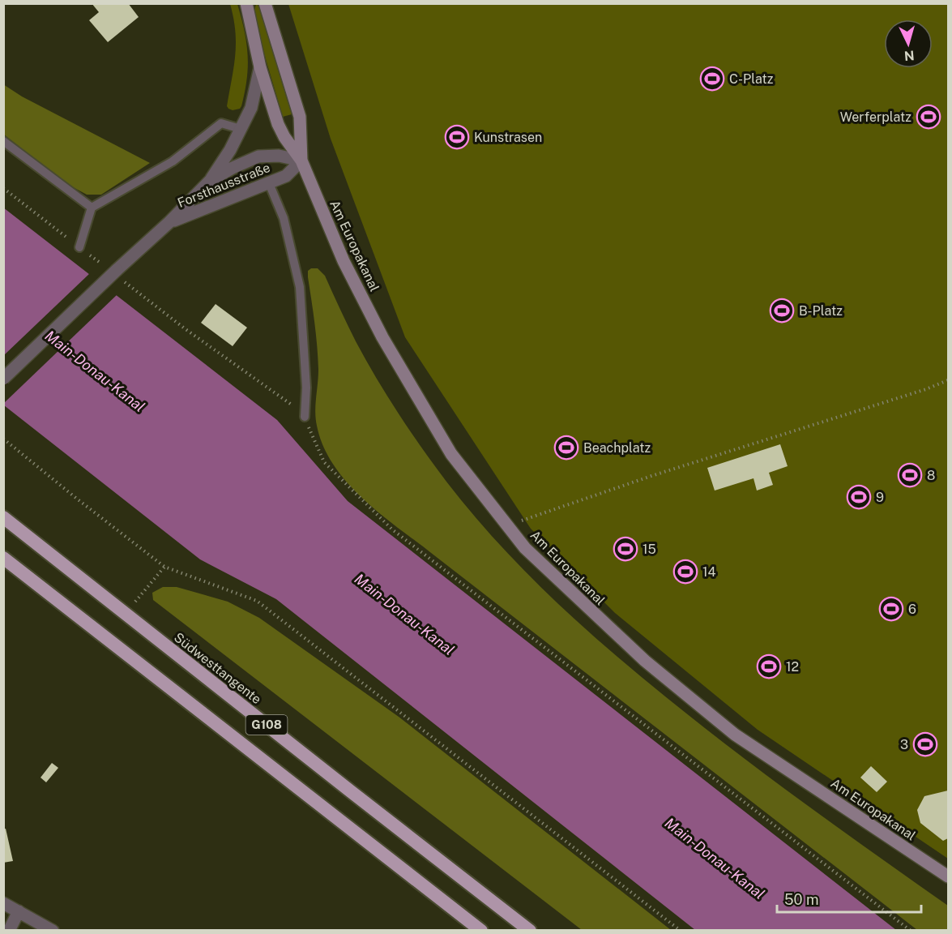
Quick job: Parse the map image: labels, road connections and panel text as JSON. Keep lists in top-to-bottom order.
{
  "streets": {
    "highway": ["Südwesttangente", "G108"],
    "main road": ["Am Europakanal"],
    "street": ["Forsthausstraße"]
  },
  "crossings": [
    ["Forsthausstraße", "Am Europakanal"]
  ],
  "water": ["Main-Donau-Kanal"],
  "places": {
    "sports": [
      "C-Platz",
      "Werferplatz",
      "Kunstrasen",
      "B-Platz",
      "Beachplatz",
      "8",
      "9",
      "15",
      "14",
      "6",
      "12",
      "3"
    ]
  },
  "scale_bar": "50 m",
  "north": "bottom"
}
